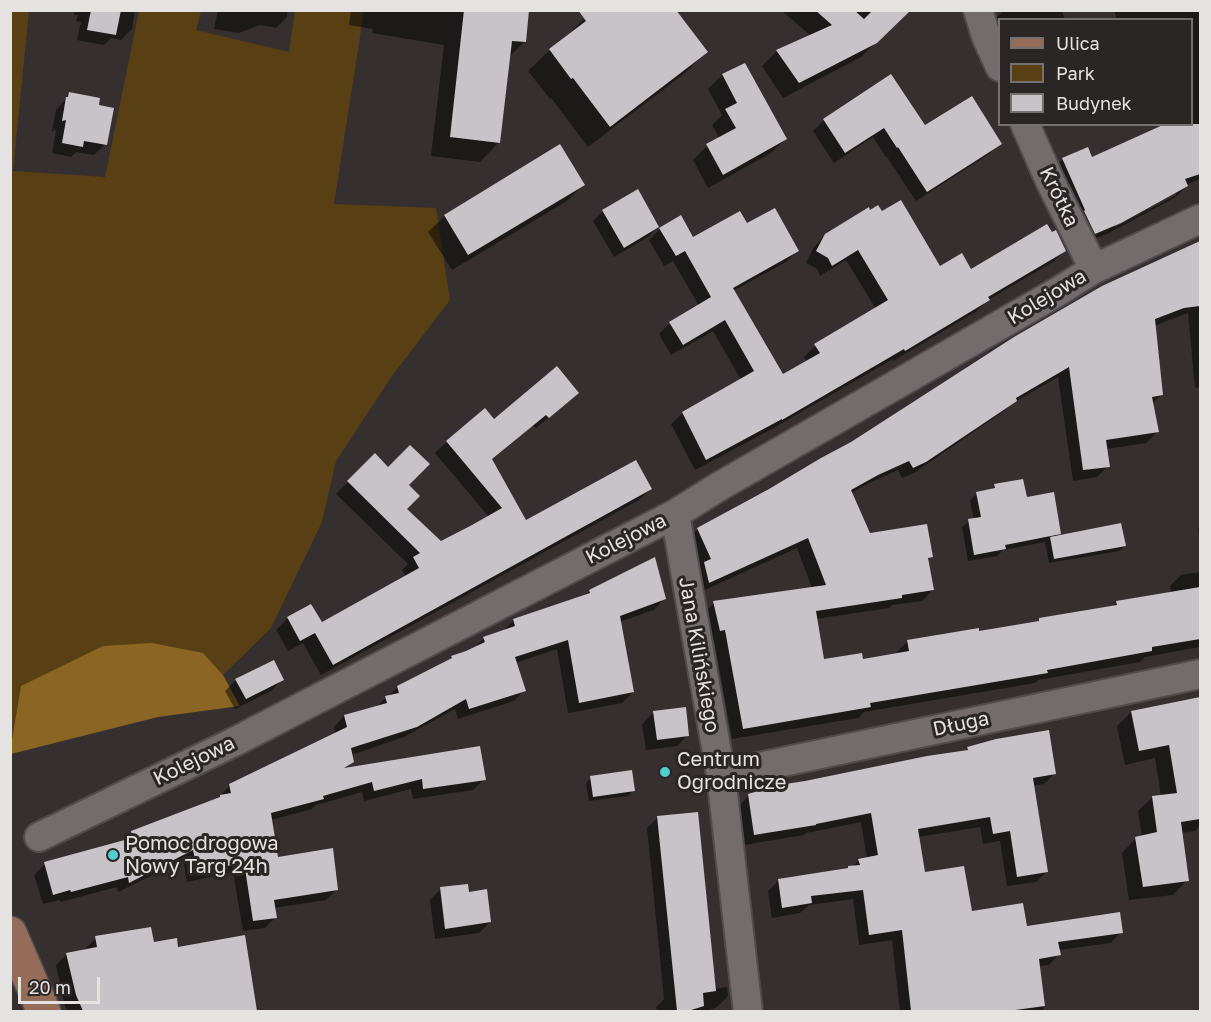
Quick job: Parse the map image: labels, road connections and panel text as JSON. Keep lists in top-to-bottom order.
{
  "streets": {
    "street": [
      "Krótka",
      "Kolejowa",
      "Jana Kilińskiego",
      "Długa"
    ]
  },
  "crossings": [
    ["Krótka", "Kolejowa"],
    ["Kolejowa", "Jana Kilińskiego"],
    ["Jana Kilińskiego", "Długa"]
  ],
  "places": ["Centrum Ogrodnicze", "Pomoc drogowa Nowy Targ 24h"],
  "legend": ["Ulica", "Park", "Budynek"],
  "scale_bar": "20 m"
}
